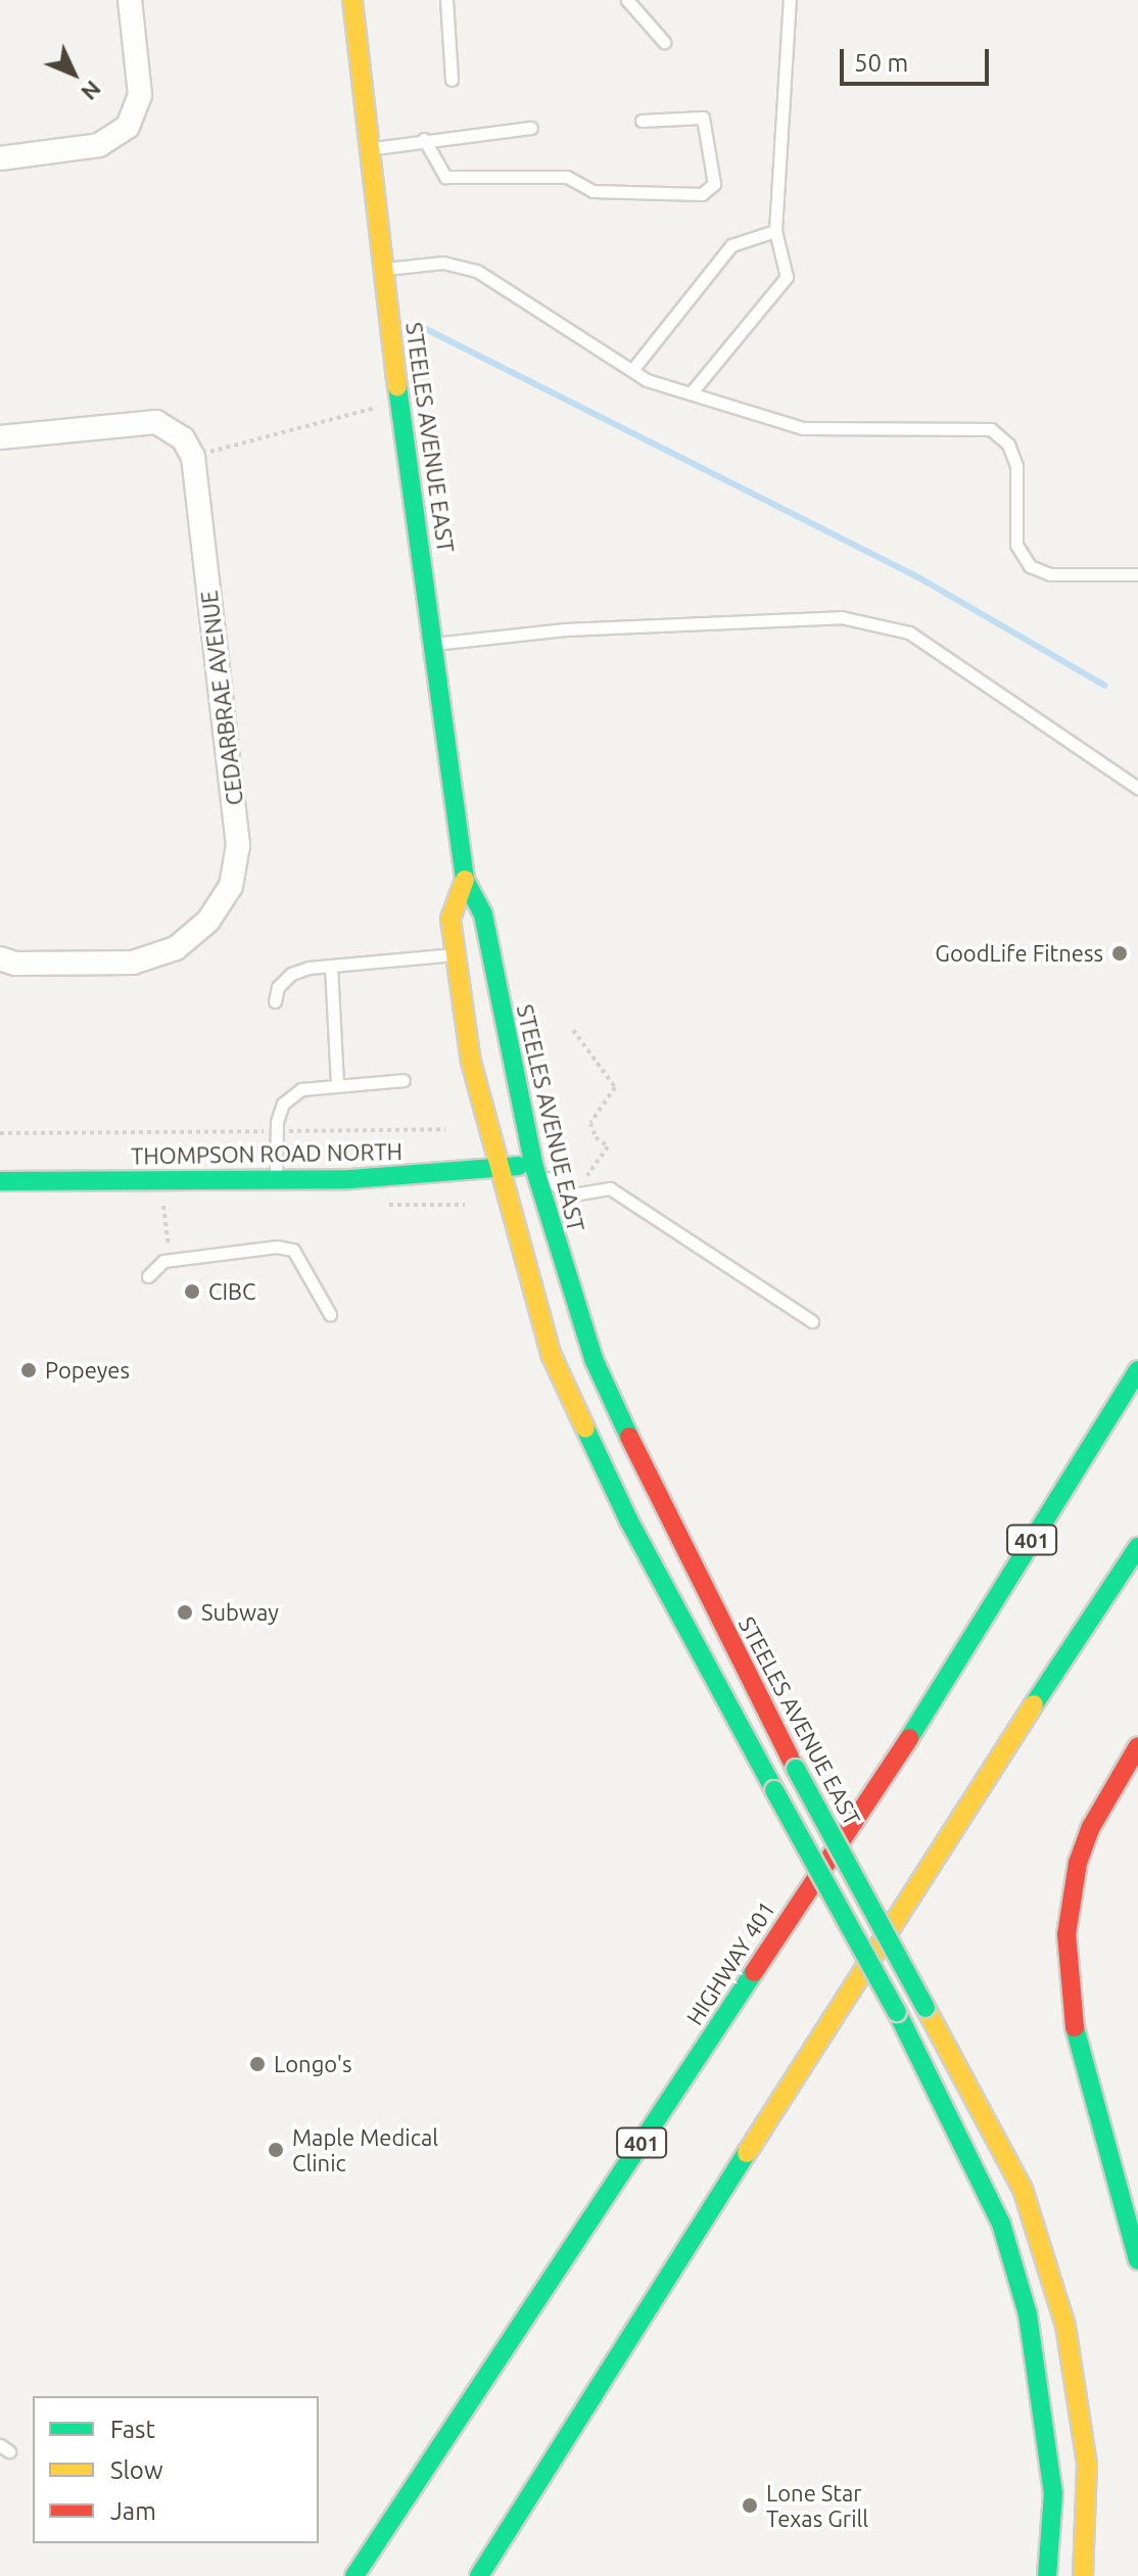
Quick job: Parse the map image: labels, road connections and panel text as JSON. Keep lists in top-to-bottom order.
{
  "streets": {
    "main road": [
      "STEELES AVENUE EAST",
      "THOMPSON ROAD NORTH",
      "401",
      "HIGHWAY 401"
    ],
    "street": ["CEDARBRAE AVENUE"]
  },
  "crossings": [
    ["STEELES AVENUE EAST", "THOMPSON ROAD NORTH"]
  ],
  "places": [
    "GoodLife Fitness",
    "CIBC",
    "Popeyes",
    "Subway",
    "Longo's",
    "Maple Medical Clinic",
    "Lone Star Texas Grill"
  ],
  "legend": ["Fast", "Slow", "Jam"],
  "scale_bar": "50 m",
  "north": "bottom right"
}
